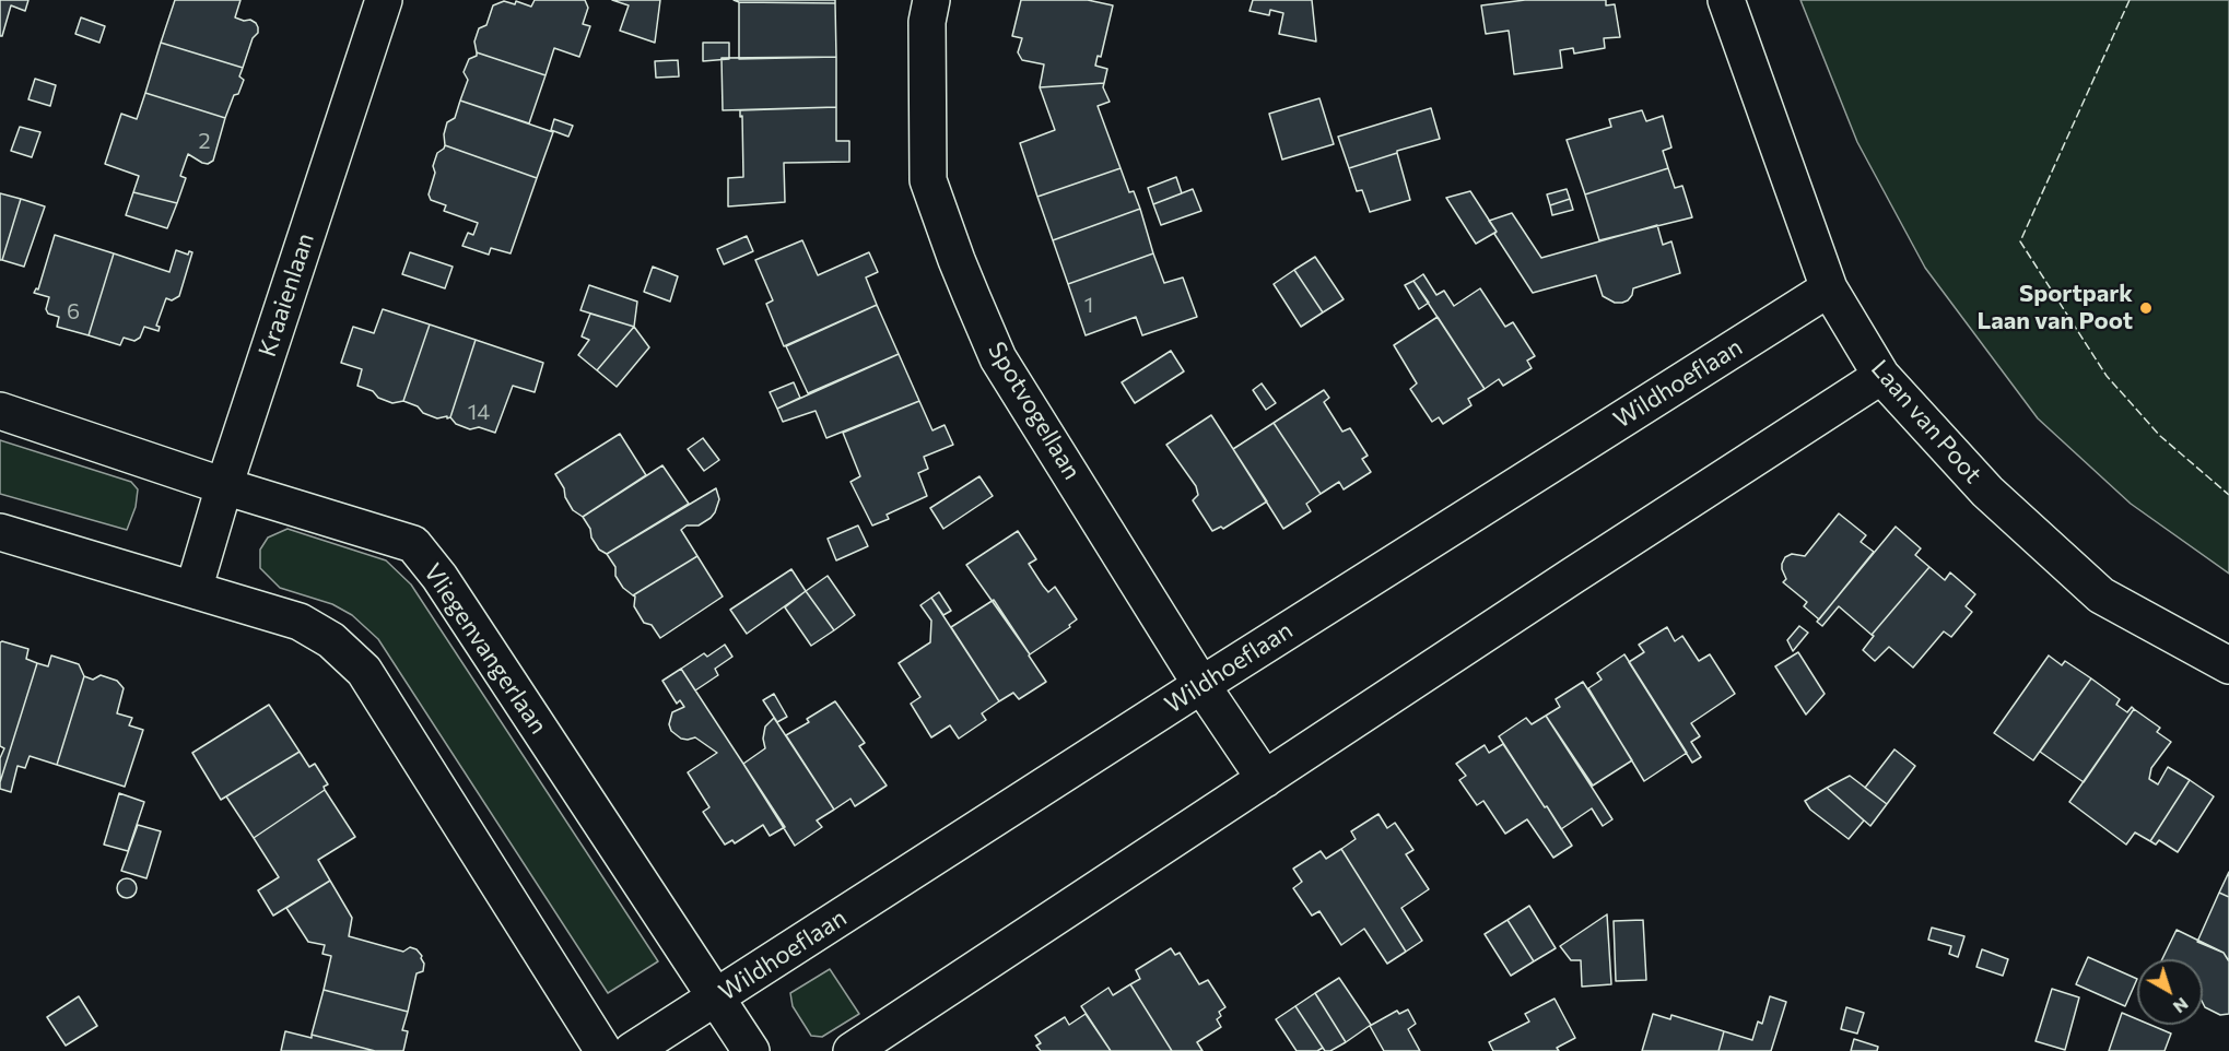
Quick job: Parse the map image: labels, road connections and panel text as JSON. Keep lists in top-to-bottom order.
{
  "streets": {
    "street": [
      "Kraaienlaan",
      "Wildhoeflaan",
      "Spotvogellaan",
      "Laan van Poot",
      "Vliegenvangerlaan"
    ]
  },
  "crossings": [
    ["Kraaienlaan", "Vliegenvangerlaan"],
    ["Wildhoeflaan", "Spotvogellaan"],
    ["Wildhoeflaan", "Laan van Poot"],
    ["Wildhoeflaan", "Vliegenvangerlaan"]
  ],
  "places": ["Sportpark Laan van Poot"],
  "house_numbers": [
    "2",
    "1",
    "6",
    "14"
  ],
  "north": "bottom right"
}
